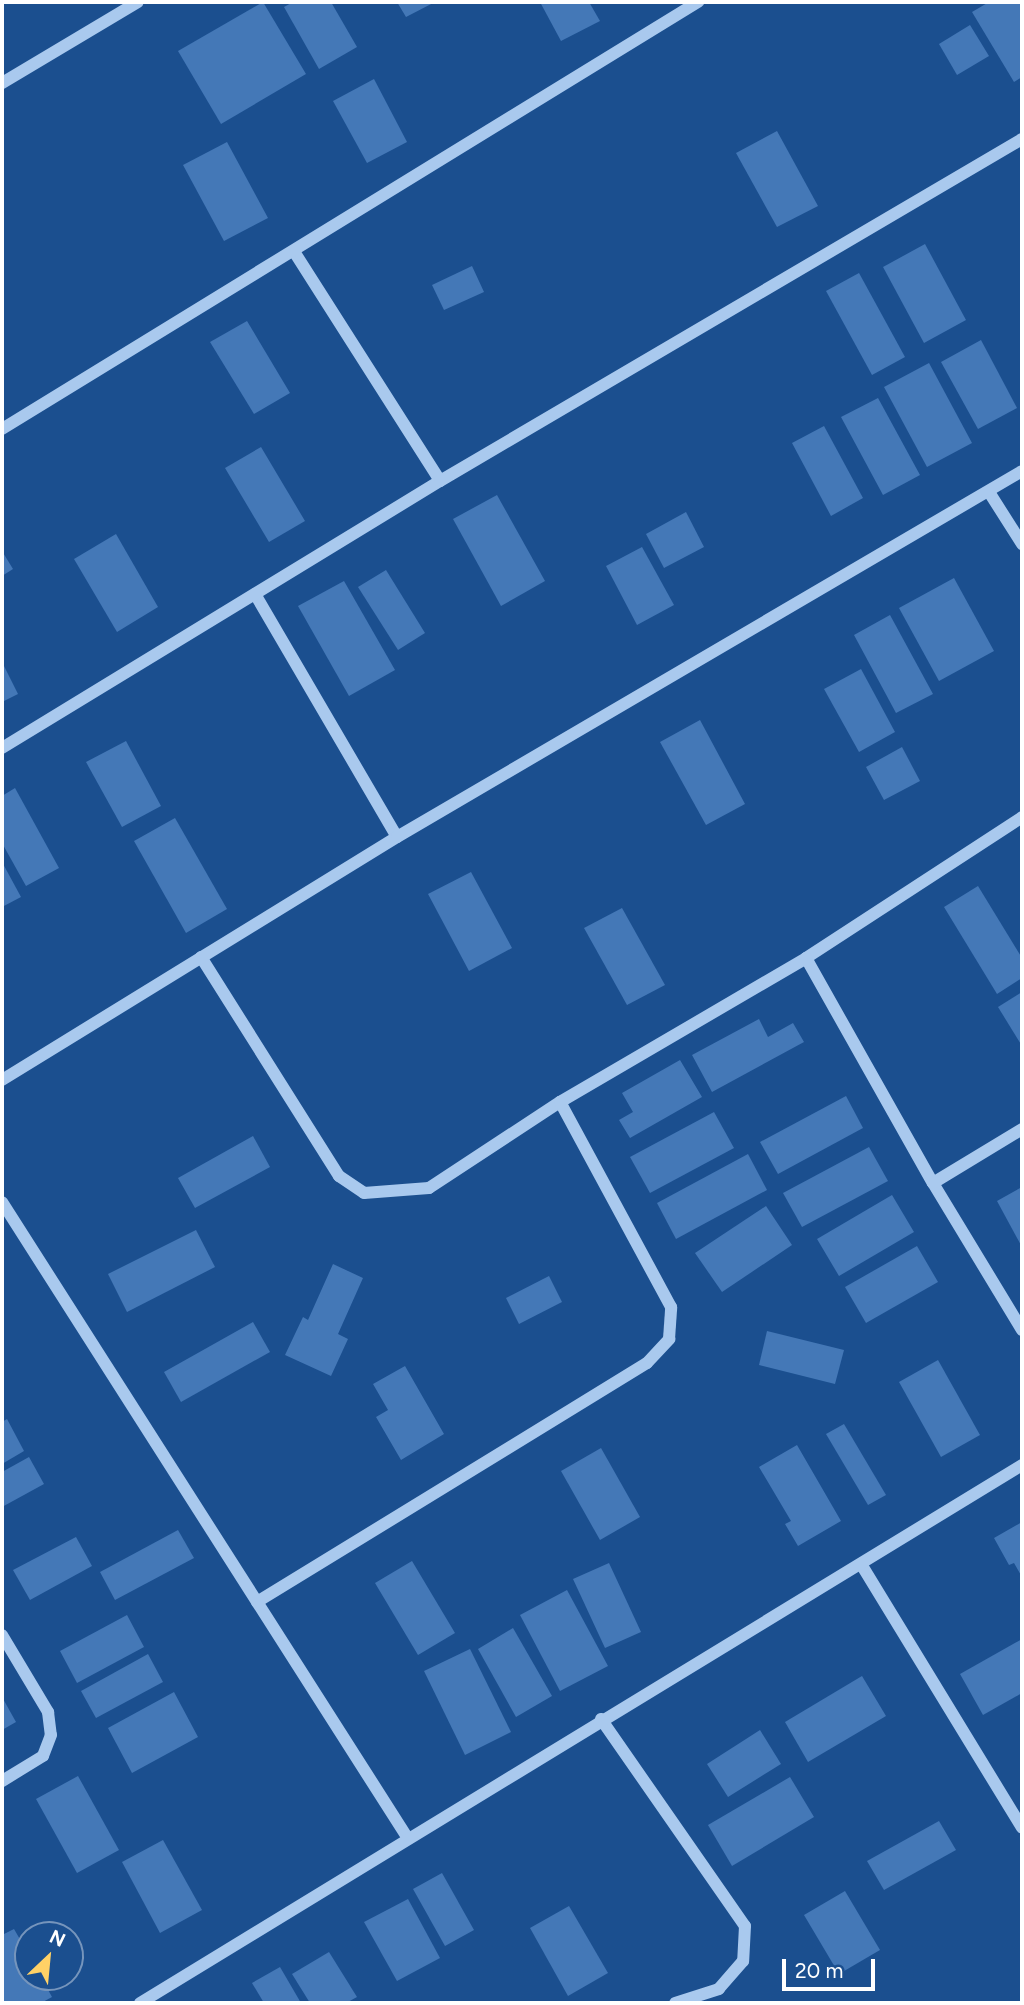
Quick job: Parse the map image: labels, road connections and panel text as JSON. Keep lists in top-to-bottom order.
{
  "scale_bar": "20 m",
  "north": "top right"
}
